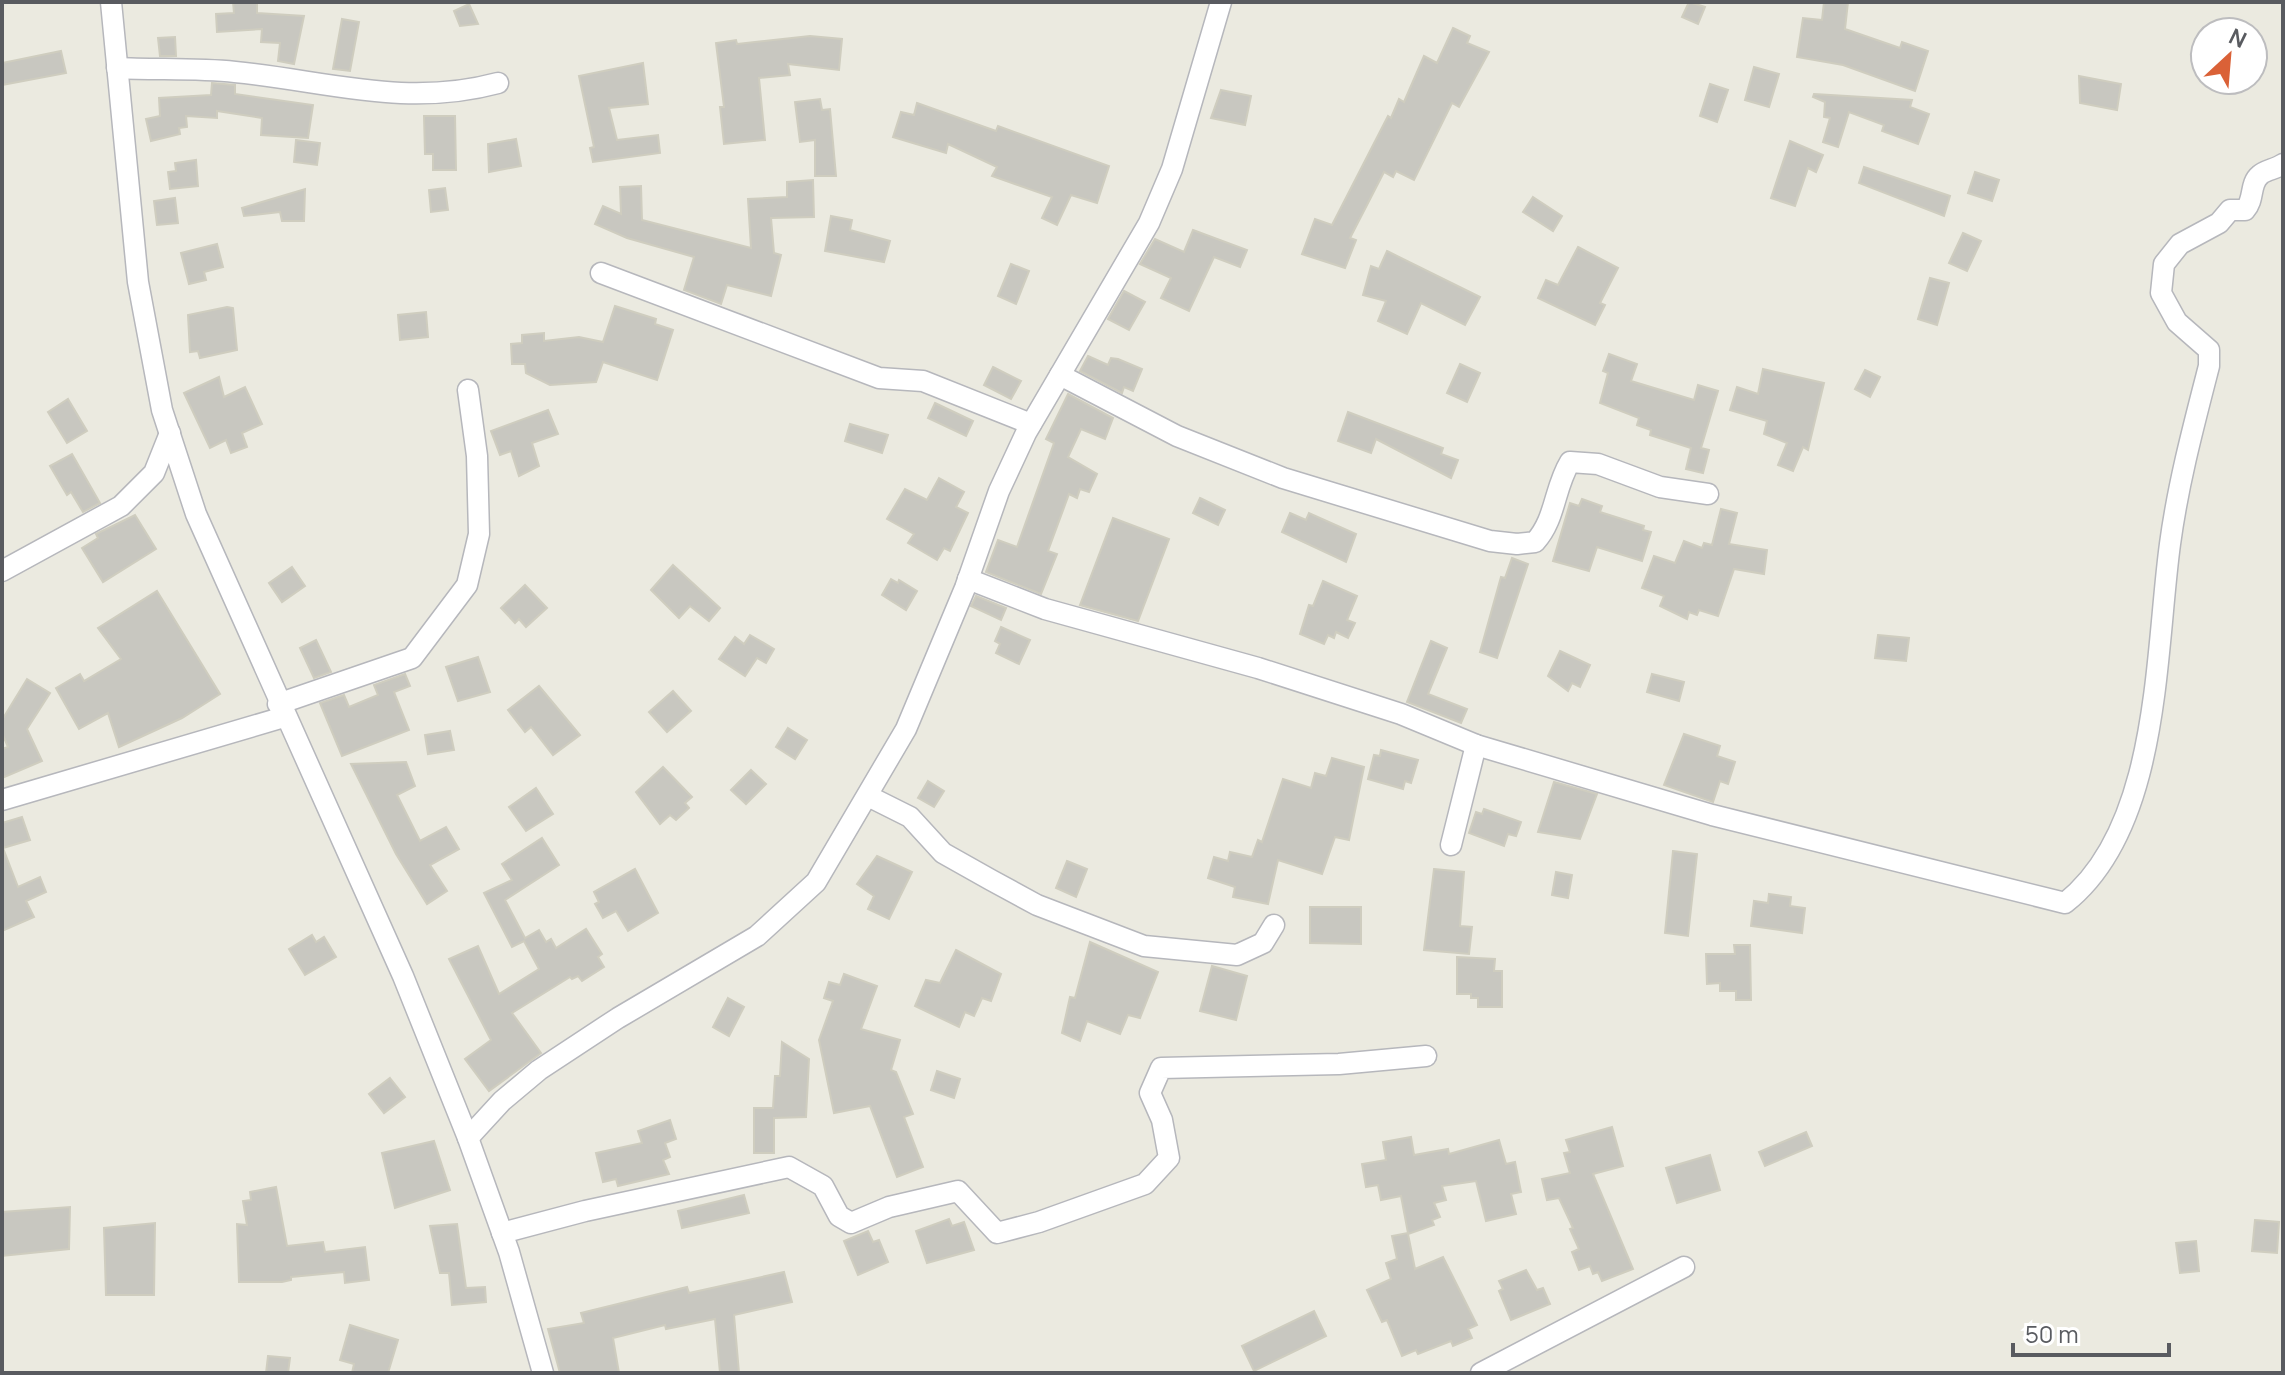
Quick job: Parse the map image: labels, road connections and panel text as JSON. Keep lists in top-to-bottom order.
{
  "scale_bar": "50 m",
  "north": "top right"
}
